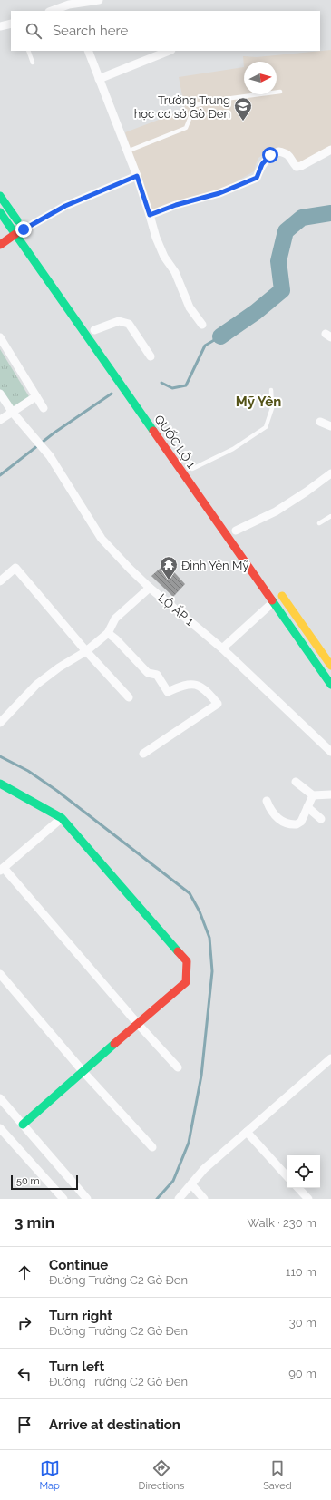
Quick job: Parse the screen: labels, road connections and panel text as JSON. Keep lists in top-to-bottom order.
{
  "streets": {
    "main road": ["QUỐC LỘ 1"],
    "street": ["LỘ ẤP 1"]
  },
  "districts": ["Mỹ Yên"],
  "places": {
    "school or university": ["Trường Trung học cơ sở Gò Đen"],
    "temple": ["Đình Yên Mỹ"]
  },
  "scale_bar": "50 m",
  "north": "right",
  "page": {
    "search": "Search here",
    "scale": "50 m",
    "heading": ["3 min", "Walk · 230 m"],
    "list": [
      ["Continue", "Đường Trường C2 Gò Đen", "110 m"],
      ["Turn right", "Đường Trường C2 Gò Đen", "30 m"],
      ["Turn left", "Đường Trường C2 Gò Đen", "90 m"],
      "Arrive at destination"
    ],
    "nav": ["Map", "Directions", "Saved"]
  }
}
